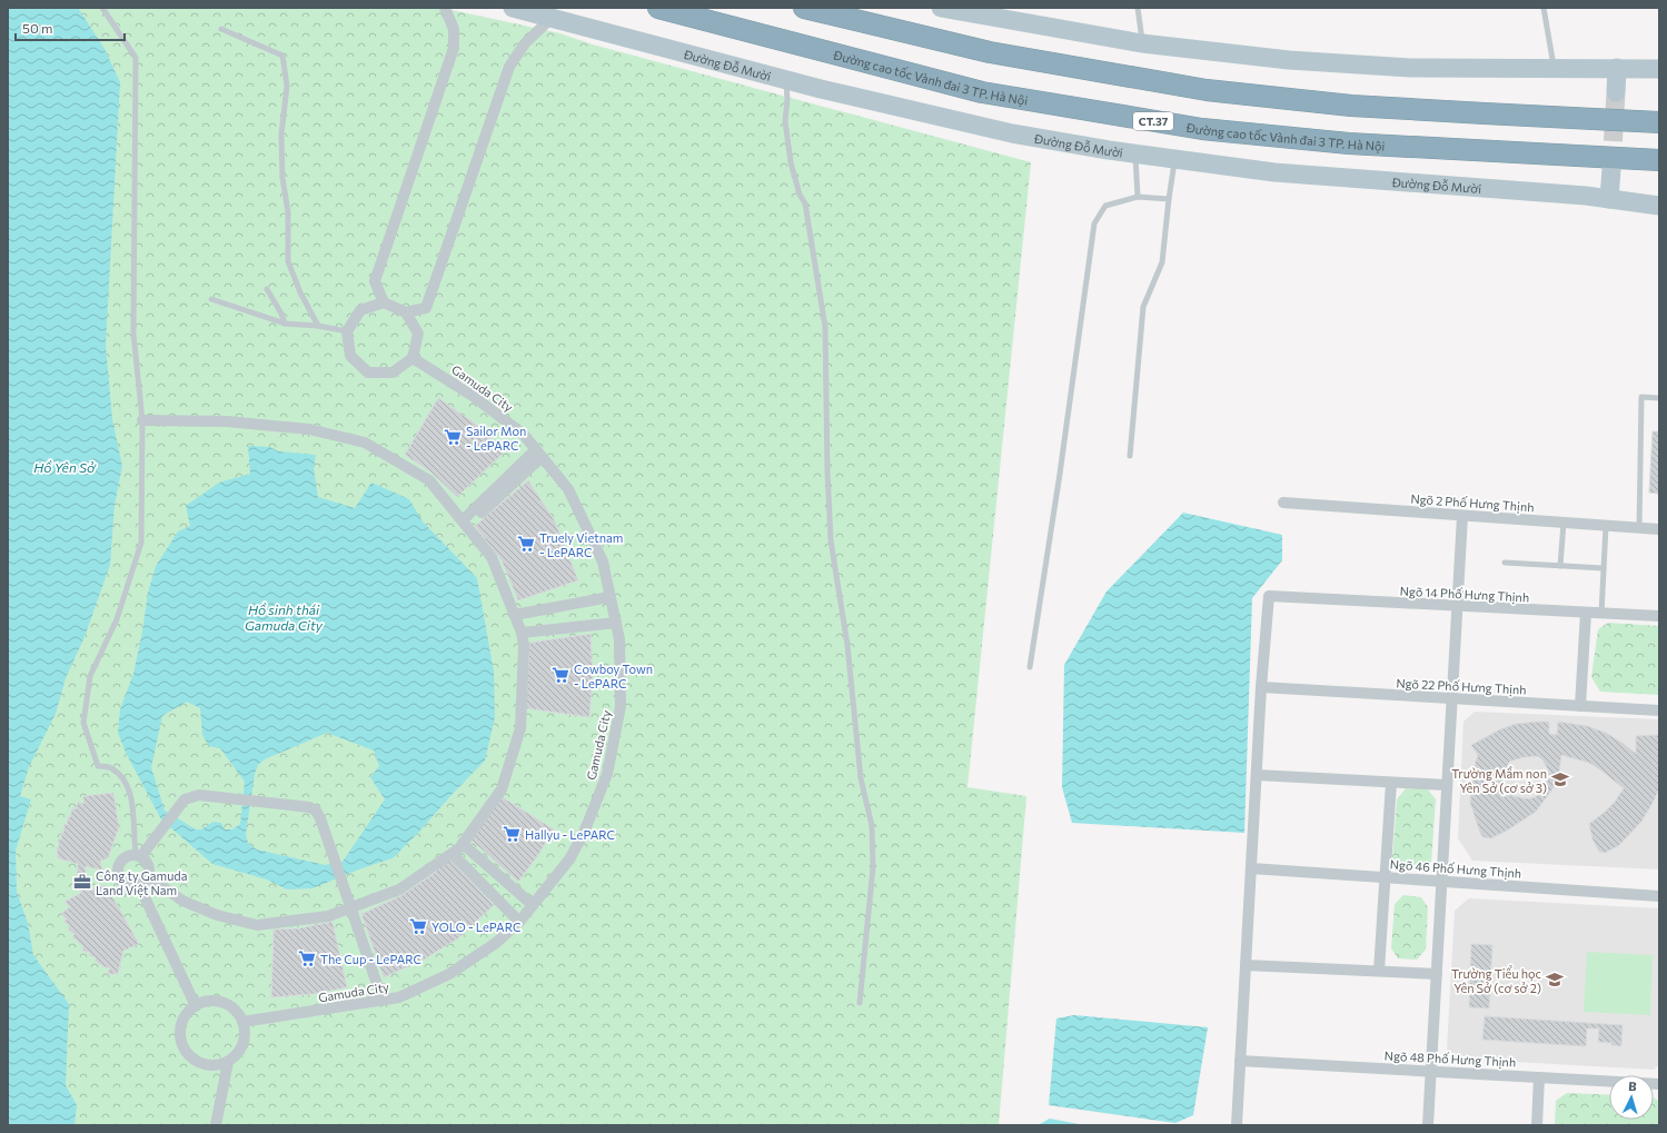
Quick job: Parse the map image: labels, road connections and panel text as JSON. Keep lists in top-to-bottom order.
{
  "streets": {
    "highway": ["Đường cao tốc Vành đai 3 TP. Hà Nội", "CT.37"],
    "main road": ["Đường Đỗ Mười"],
    "street": [
      "Gamuda City",
      "Ngõ 2 Phố Hưng Thịnh",
      "Ngõ 14 Phố Hưng Thịnh",
      "Ngõ 22 Phố Hưng Thịnh",
      "Ngõ 46 Phố Hưng Thịnh",
      "Ngõ 48 Phố Hưng Thịnh"
    ]
  },
  "crossings": [
    ["Ngõ 14 Phố Hưng Thịnh", "Ngõ 22 Phố Hưng Thịnh"]
  ],
  "water": ["Hồ Yên Sở", "Hồ sinh thái Gamuda City"],
  "places": {
    "supermarket": [
      "Sailor Mon - LePARC",
      "Truely Vietnam - LePARC",
      "Cowboy Town - LePARC",
      "Hallyu - LePARC",
      "YOLO - LePARC",
      "The Cup - LePARC"
    ],
    "school or university": ["Trường Mầm non Yên Sở (cơ sở 3)", "Trường Tiểu học Yên Sở (cơ sở 2)"],
    "office": ["Công ty Gamuda Land Việt Nam"]
  },
  "scale_bar": "50 m",
  "north": "top"
}
